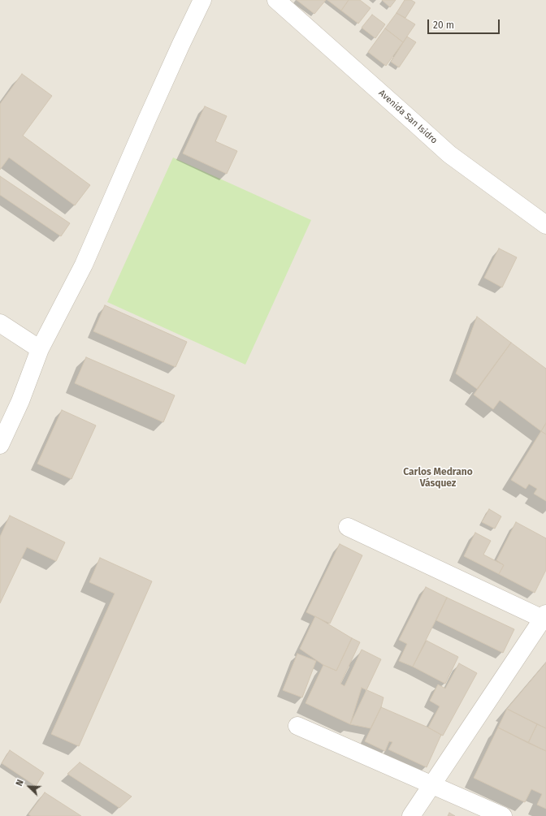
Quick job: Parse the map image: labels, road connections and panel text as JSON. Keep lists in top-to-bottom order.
{
  "streets": {
    "street": ["Avenida San Isidro"]
  },
  "districts": ["Carlos Medrano Vásquez"],
  "scale_bar": "20 m",
  "north": "top left"
}
